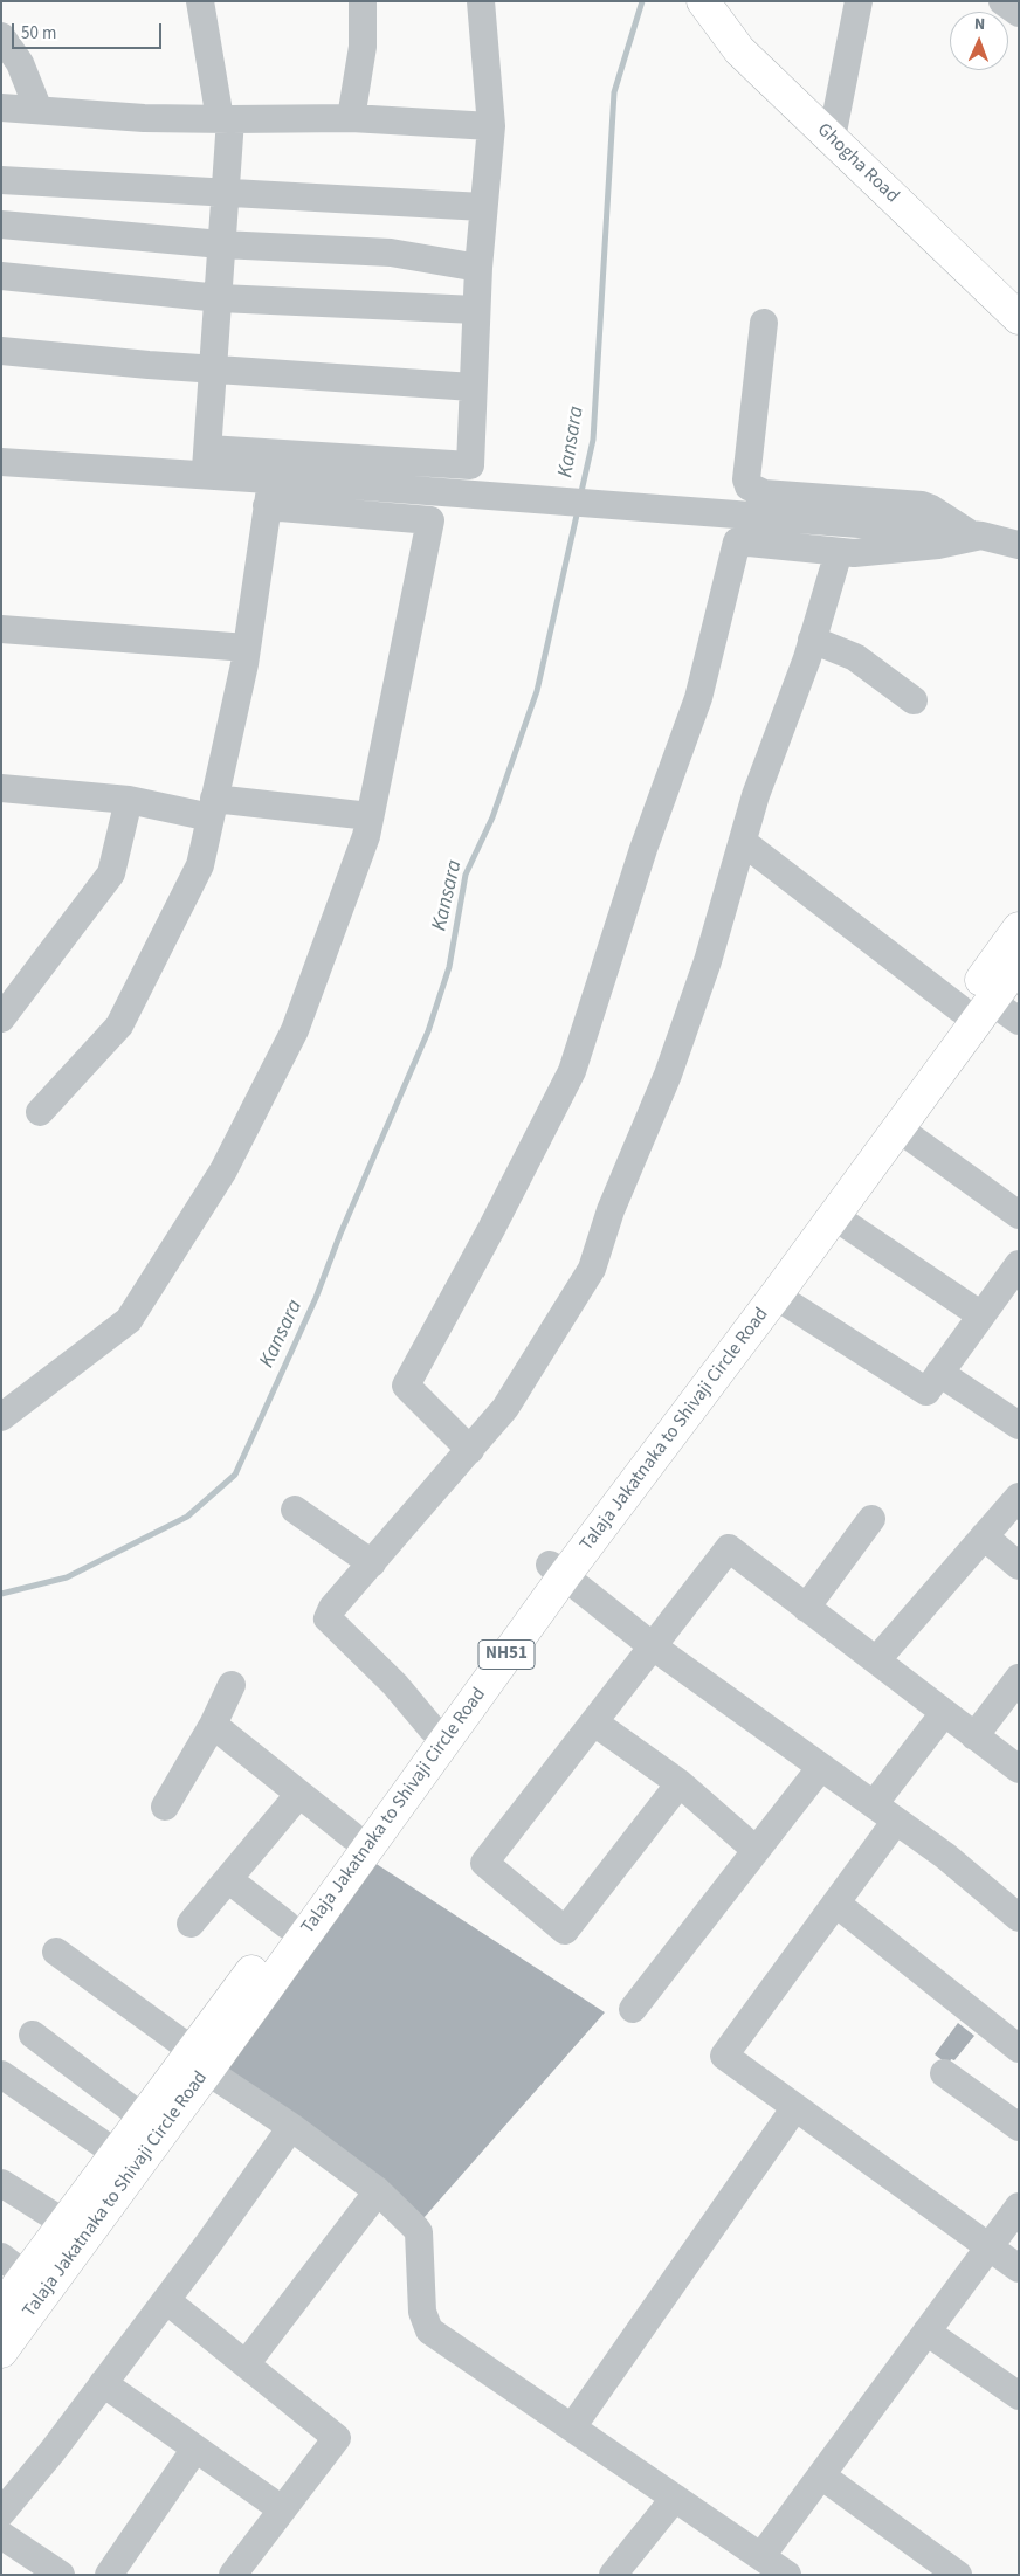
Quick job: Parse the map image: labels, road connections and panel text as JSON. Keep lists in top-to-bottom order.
{
  "streets": {
    "main road": ["Ghogha Road", "Talaja Jakatnaka to Shivaji Circle Road", "NH51"]
  },
  "water": ["Kansara"],
  "scale_bar": "50 m",
  "north": "top"
}
